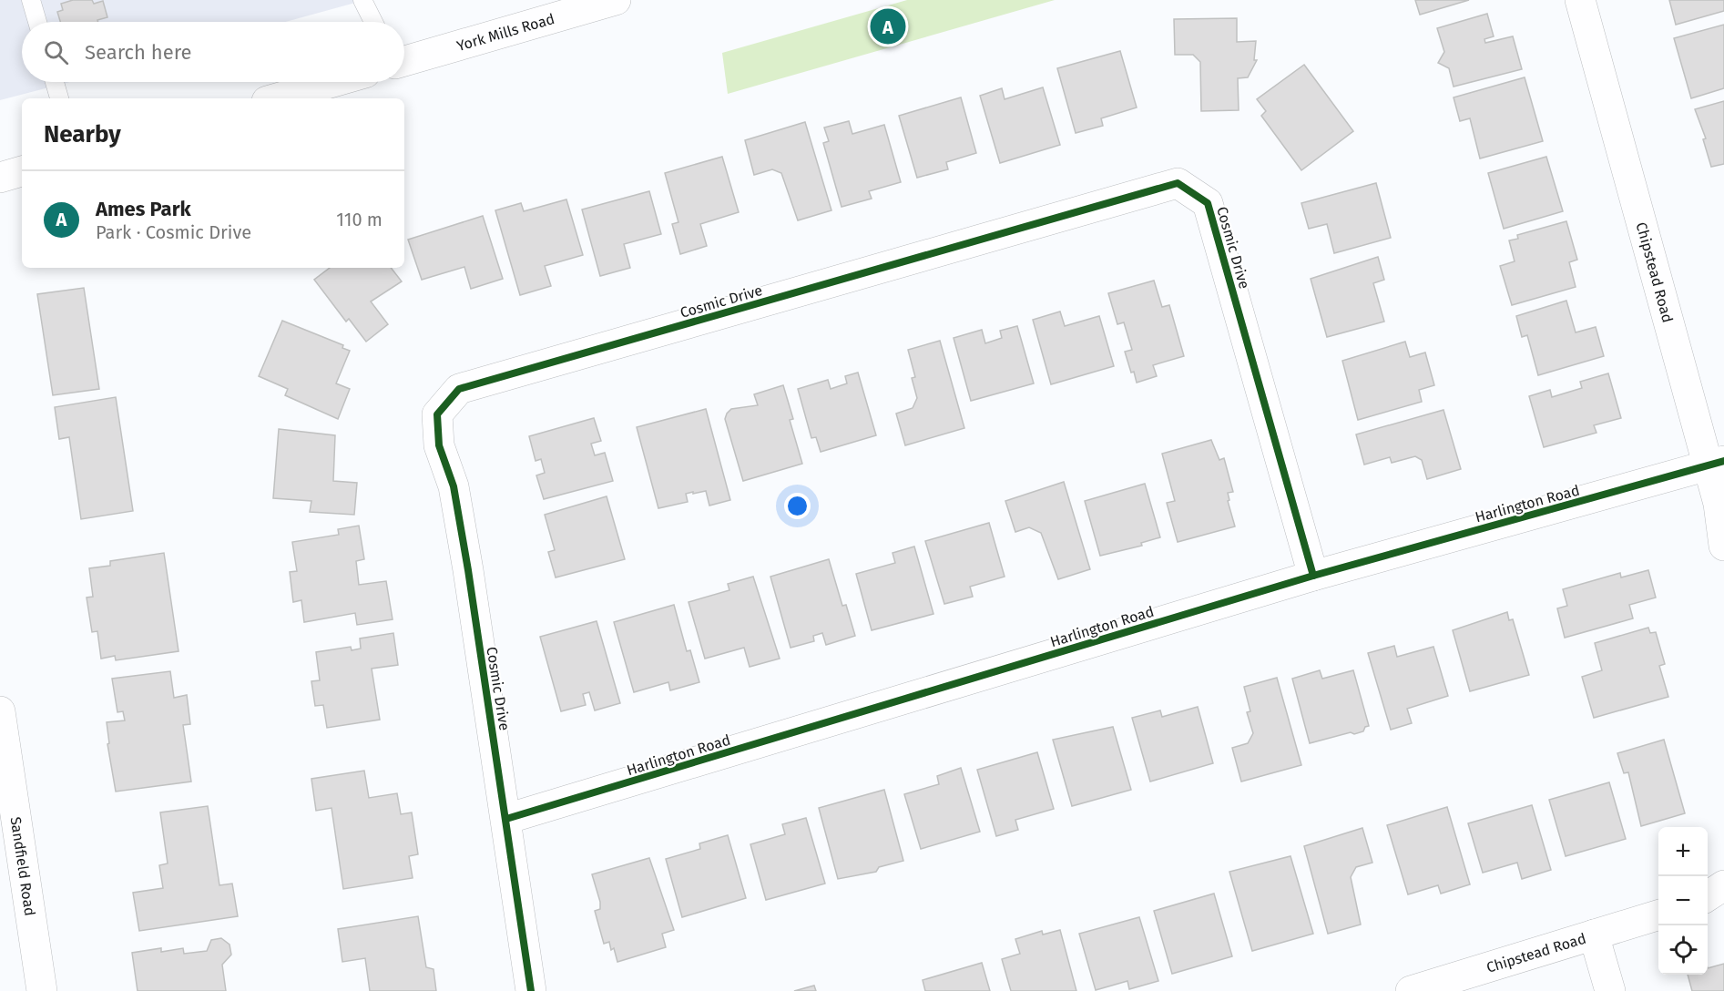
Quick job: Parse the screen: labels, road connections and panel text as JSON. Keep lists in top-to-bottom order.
{
  "streets": {
    "street": [
      "York Mills Road",
      "Cosmic Drive",
      "Chipstead Road",
      "Harlington Road",
      "Sandfield Road"
    ]
  },
  "crossings": [
    ["Cosmic Drive", "Harlington Road"],
    ["Chipstead Road", "Harlington Road"]
  ],
  "page": {
    "pins": "A",
    "search": "Search here",
    "heading": "Nearby",
    "list": [
      {
        "mark": "A",
        "name": "Ames Park",
        "note": "Park · Cosmic Drive",
        "value": "110 m"
      }
    ],
    "map_buttons": ["+", "−"]
  }
}
